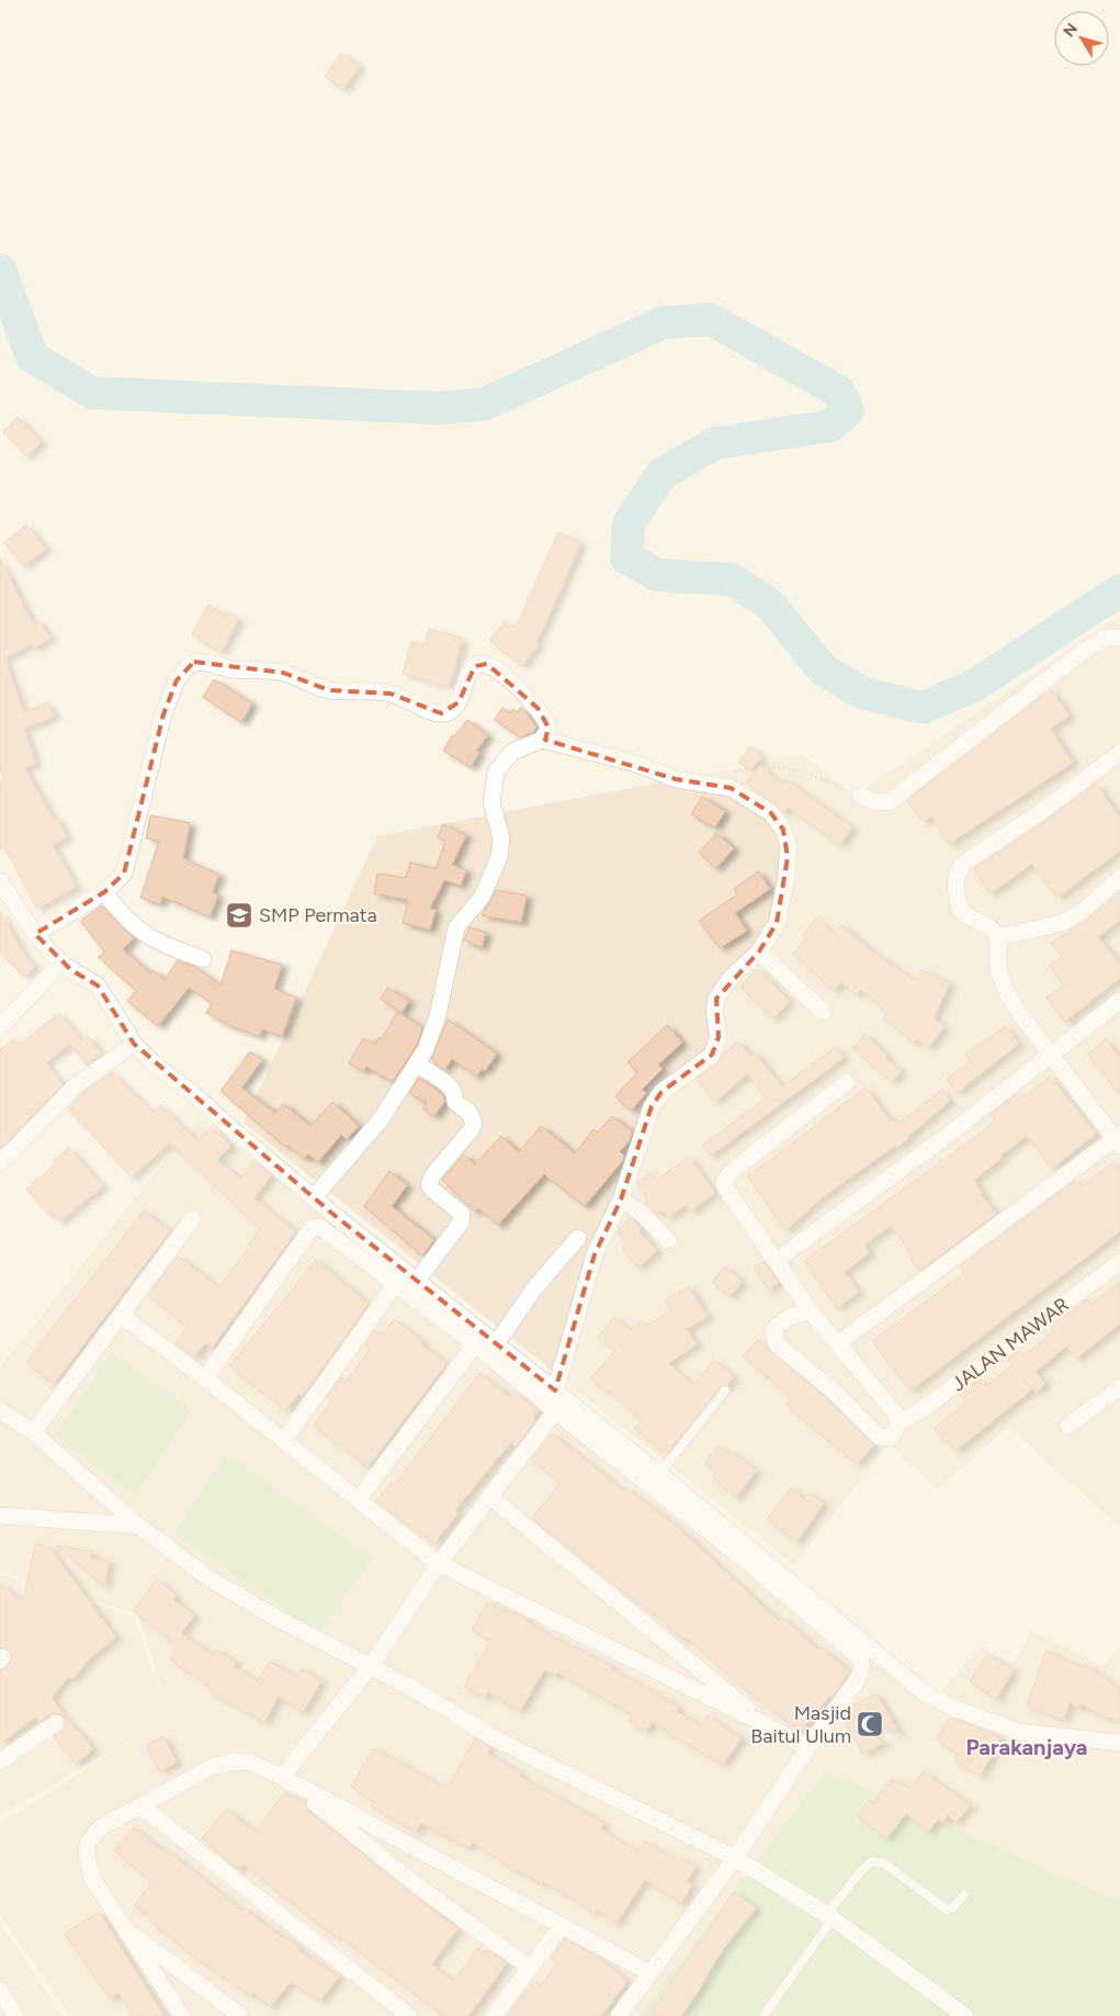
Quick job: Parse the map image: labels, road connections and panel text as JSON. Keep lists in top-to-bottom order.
{
  "streets": {
    "street": ["JALAN MAWAR"]
  },
  "districts": ["Parakanjaya"],
  "places": {
    "school or university": ["SMP Permata"],
    "mosque": ["Masjid Baitul Ulum"]
  },
  "north": "top left"
}
